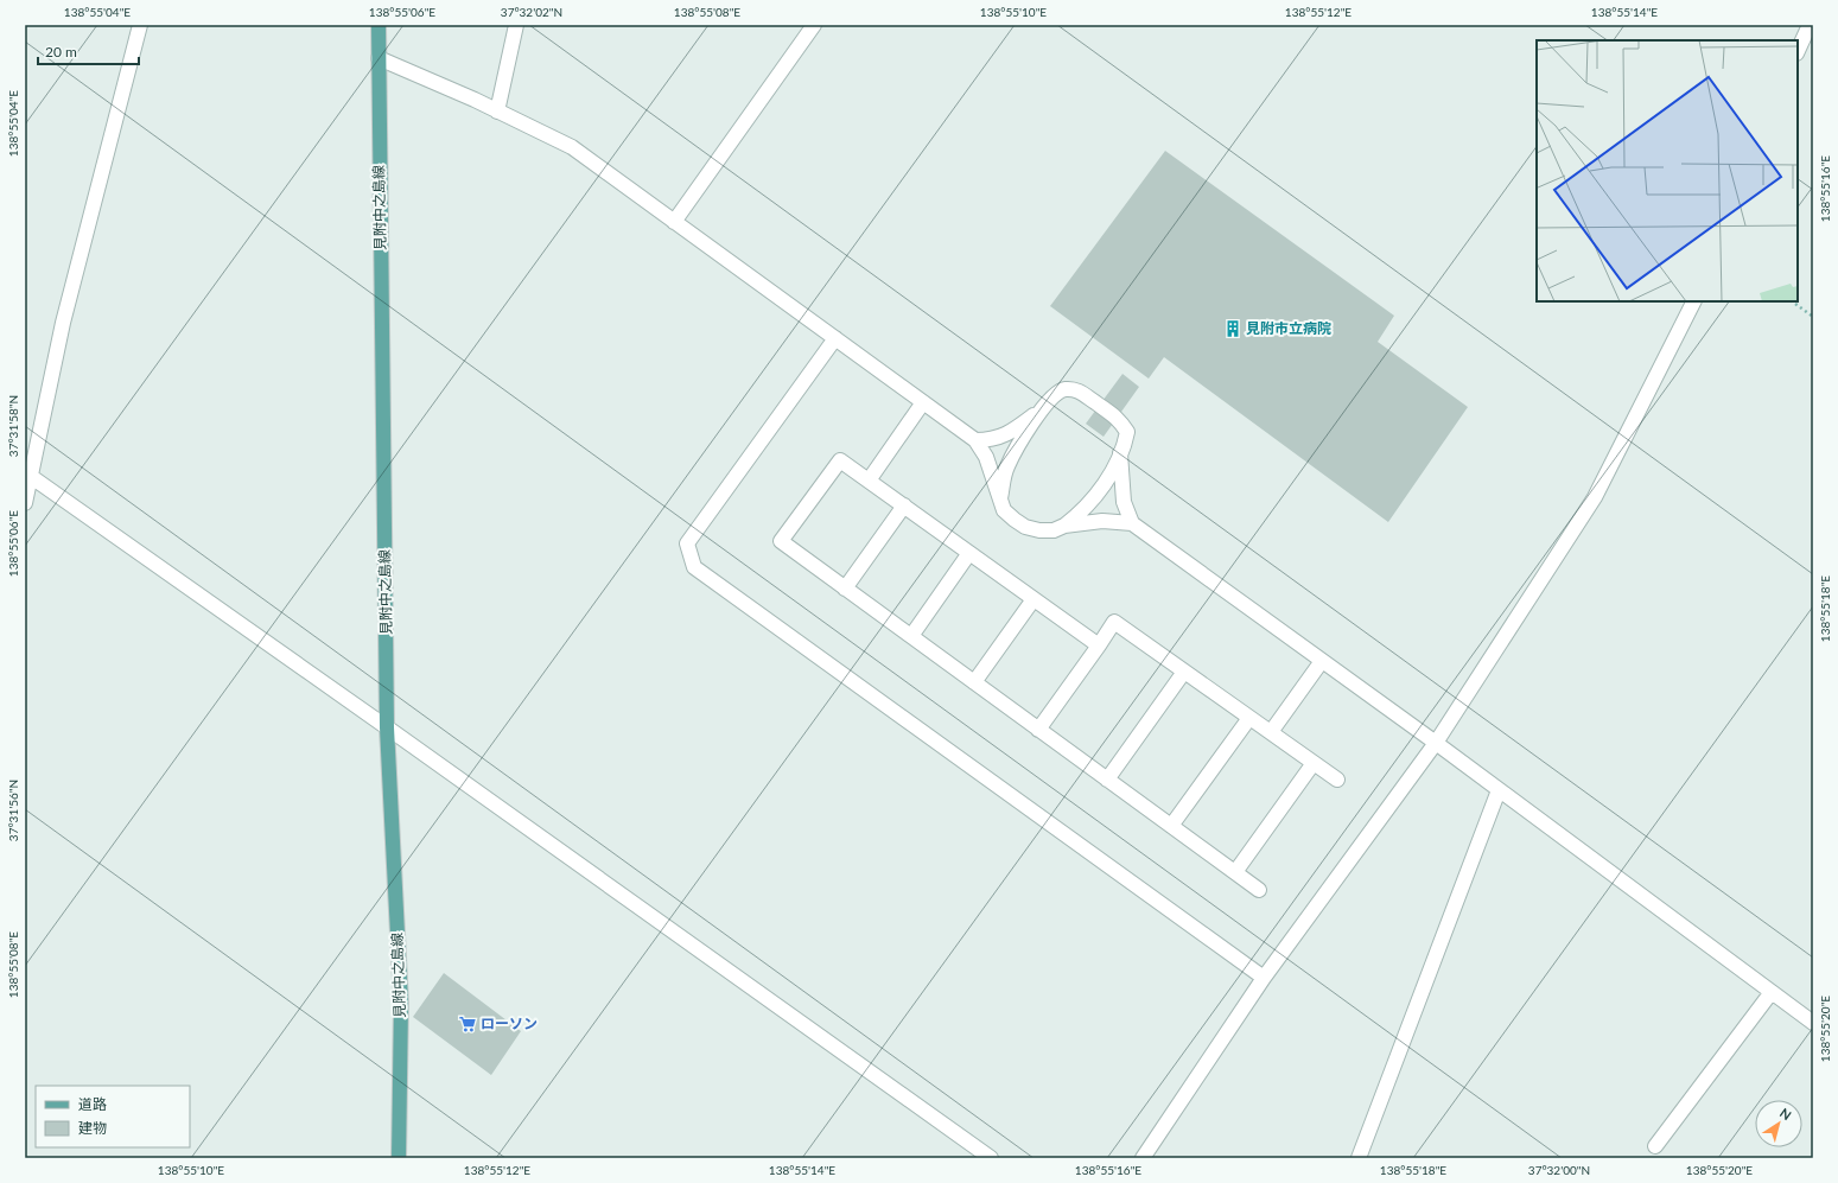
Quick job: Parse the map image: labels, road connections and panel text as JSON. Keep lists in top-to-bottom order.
{
  "streets": {
    "main road": ["見附中之島線"]
  },
  "places": {
    "building": ["見附市立病院"],
    "supermarket": ["ローソン"]
  },
  "legend": ["道路", "建物"],
  "scale_bar": "20 m",
  "north": "top right",
  "coordinates": [
    "138°55'04\"E",
    "138°55'06\"E",
    "37°32'02\"N",
    "138°55'08\"E",
    "138°55'10\"E",
    "138°55'12\"E",
    "138°55'14\"E",
    "138°55'16\"E",
    "37°31'58\"N",
    "138°55'18\"E",
    "37°31'56\"N",
    "138°55'20\"E",
    "37°32'00\"N"
  ]
}
